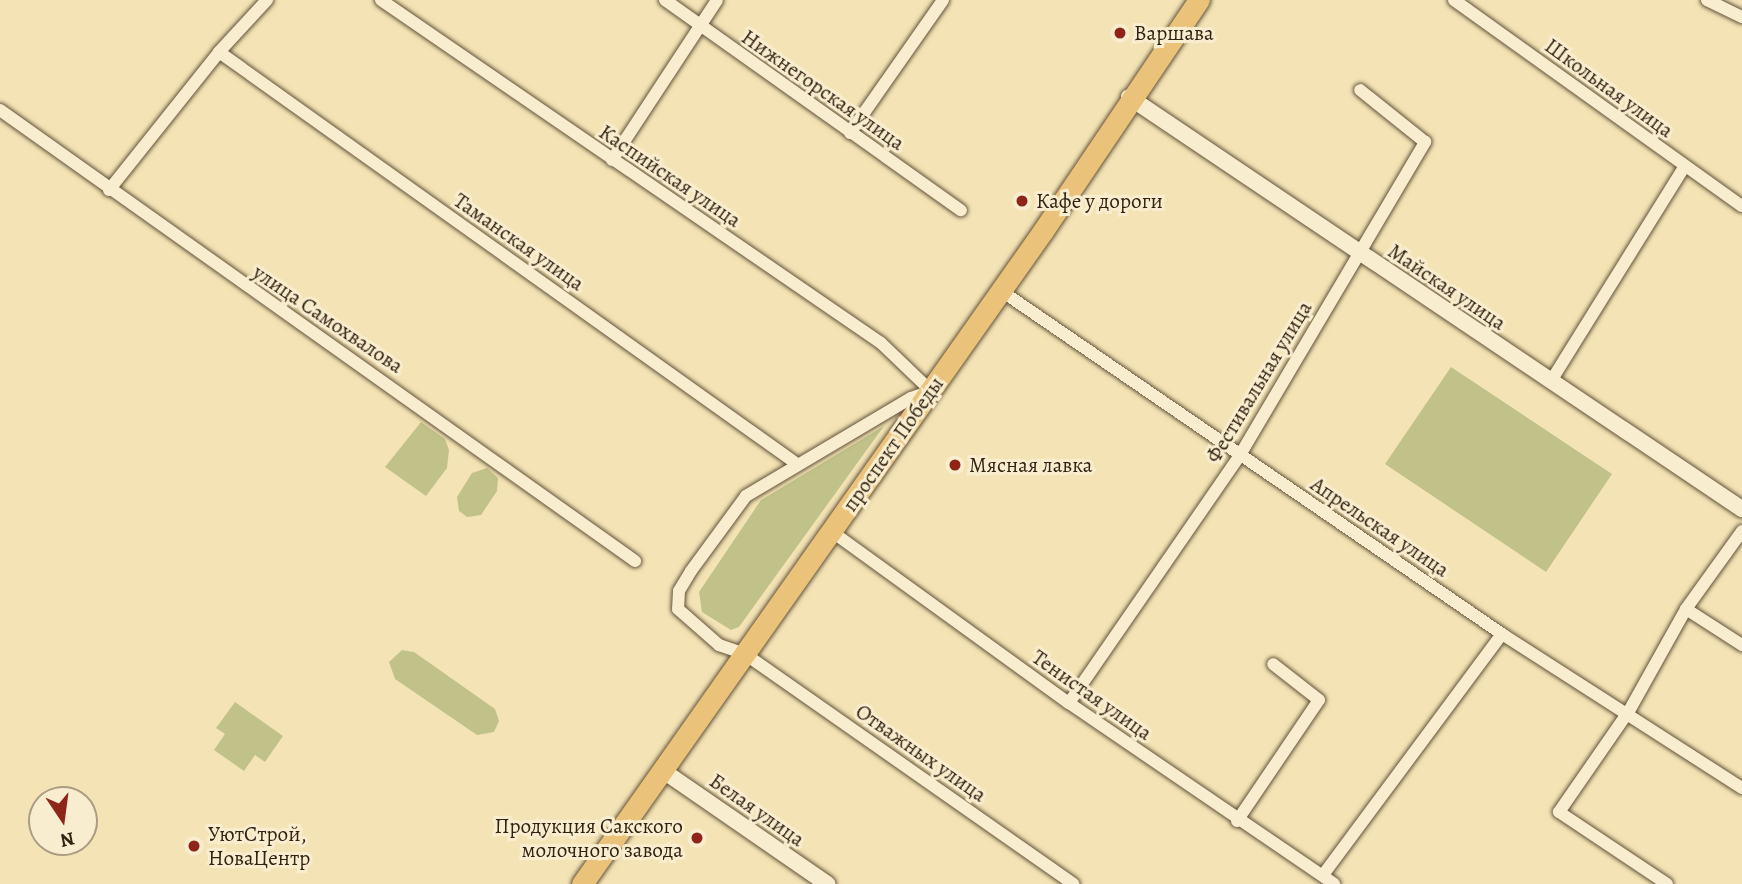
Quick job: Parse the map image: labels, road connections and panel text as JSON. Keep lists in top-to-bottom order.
{
  "streets": {
    "main road": ["проспект Победы"],
    "street": [
      "Школьная улица",
      "Нижнегорская улица",
      "Каспийская улица",
      "Таманская улица",
      "Майская улица",
      "улица Самохвалова",
      "Фестивальная улица",
      "Апрельская улица",
      "Тенистая улица",
      "Отважных улица",
      "Белая улица"
    ]
  },
  "crossings": [
    ["Каспийская улица", "проспект Победы"],
    ["Таманская улица", "Отважных улица"],
    ["Майская улица", "Фестивальная улица"],
    ["Майская улица", "проспект Победы"],
    ["Фестивальная улица", "Апрельская улица"],
    ["Фестивальная улица", "Тенистая улица"],
    ["проспект Победы", "Апрельская улица"],
    ["проспект Победы", "Тенистая улица"],
    ["проспект Победы", "Отважных улица"],
    ["проспект Победы", "Белая улица"]
  ],
  "places": [
    "Варшава",
    "Кафе у дороги",
    "Мясная лавка",
    "Продукция Сакского молочного завода",
    "УютСтрой, НоваЦентр"
  ],
  "north": "bottom"
}
